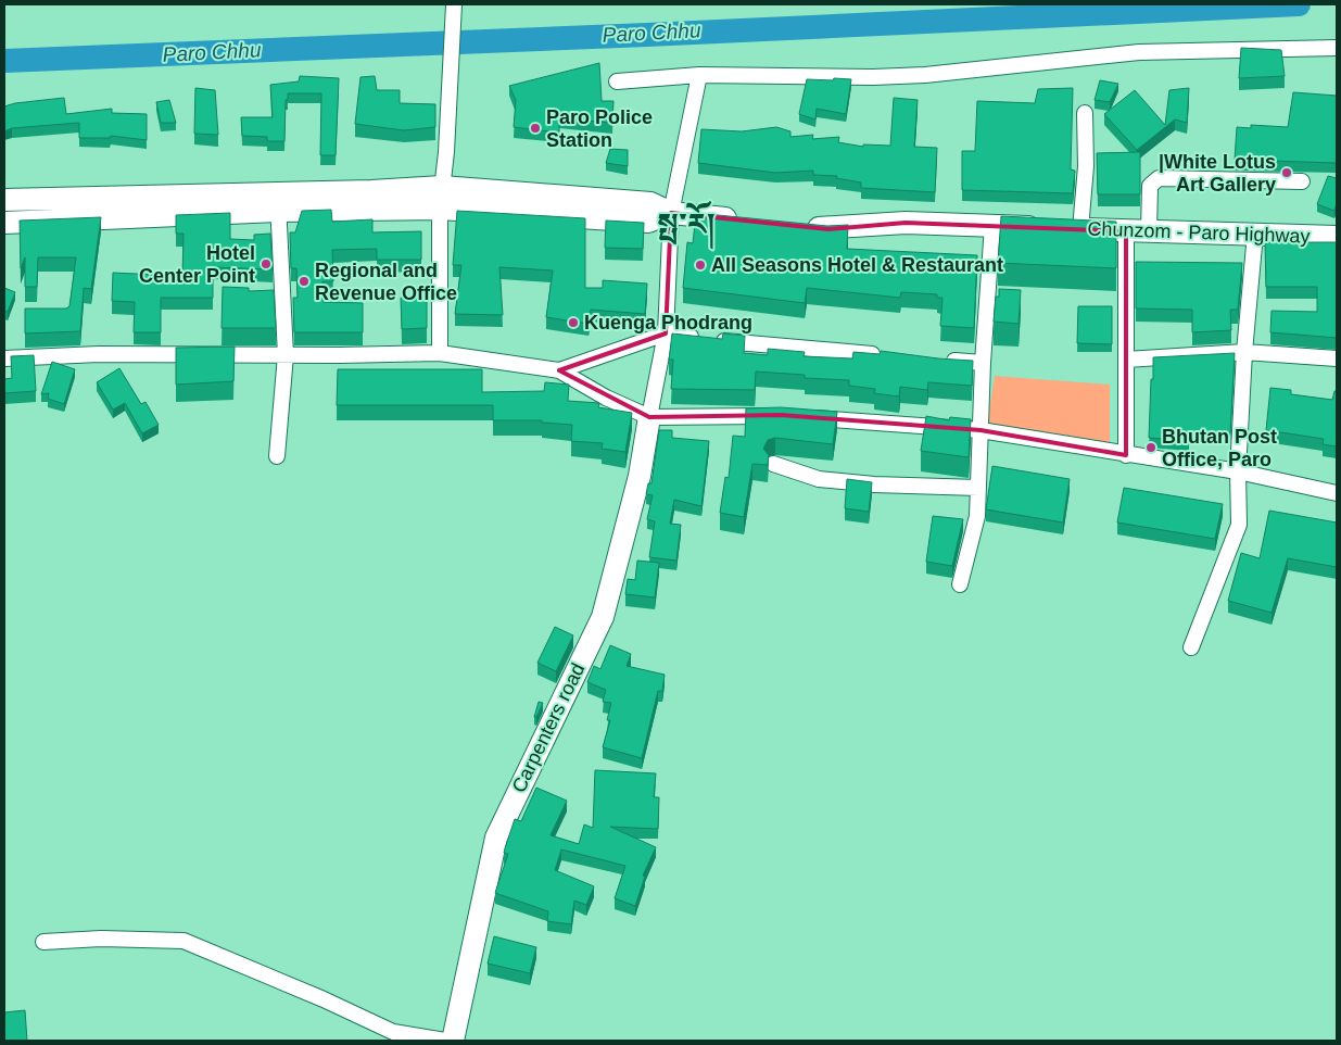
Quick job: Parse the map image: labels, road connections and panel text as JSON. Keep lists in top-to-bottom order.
{
  "streets": {
    "street": ["Chunzom - Paro Highway", "Carpenters road"]
  },
  "districts": ["སྤ་རོ།"],
  "water": ["Paro Chhu"],
  "places": [
    "Paro Police Station",
    "|White Lotus Art Gallery",
    "Hotel Center Point",
    "All Seasons Hotel & Restaurant",
    "Regional and Revenue Office",
    "Kuenga Phodrang",
    "Bhutan Post Office, Paro"
  ]
}
